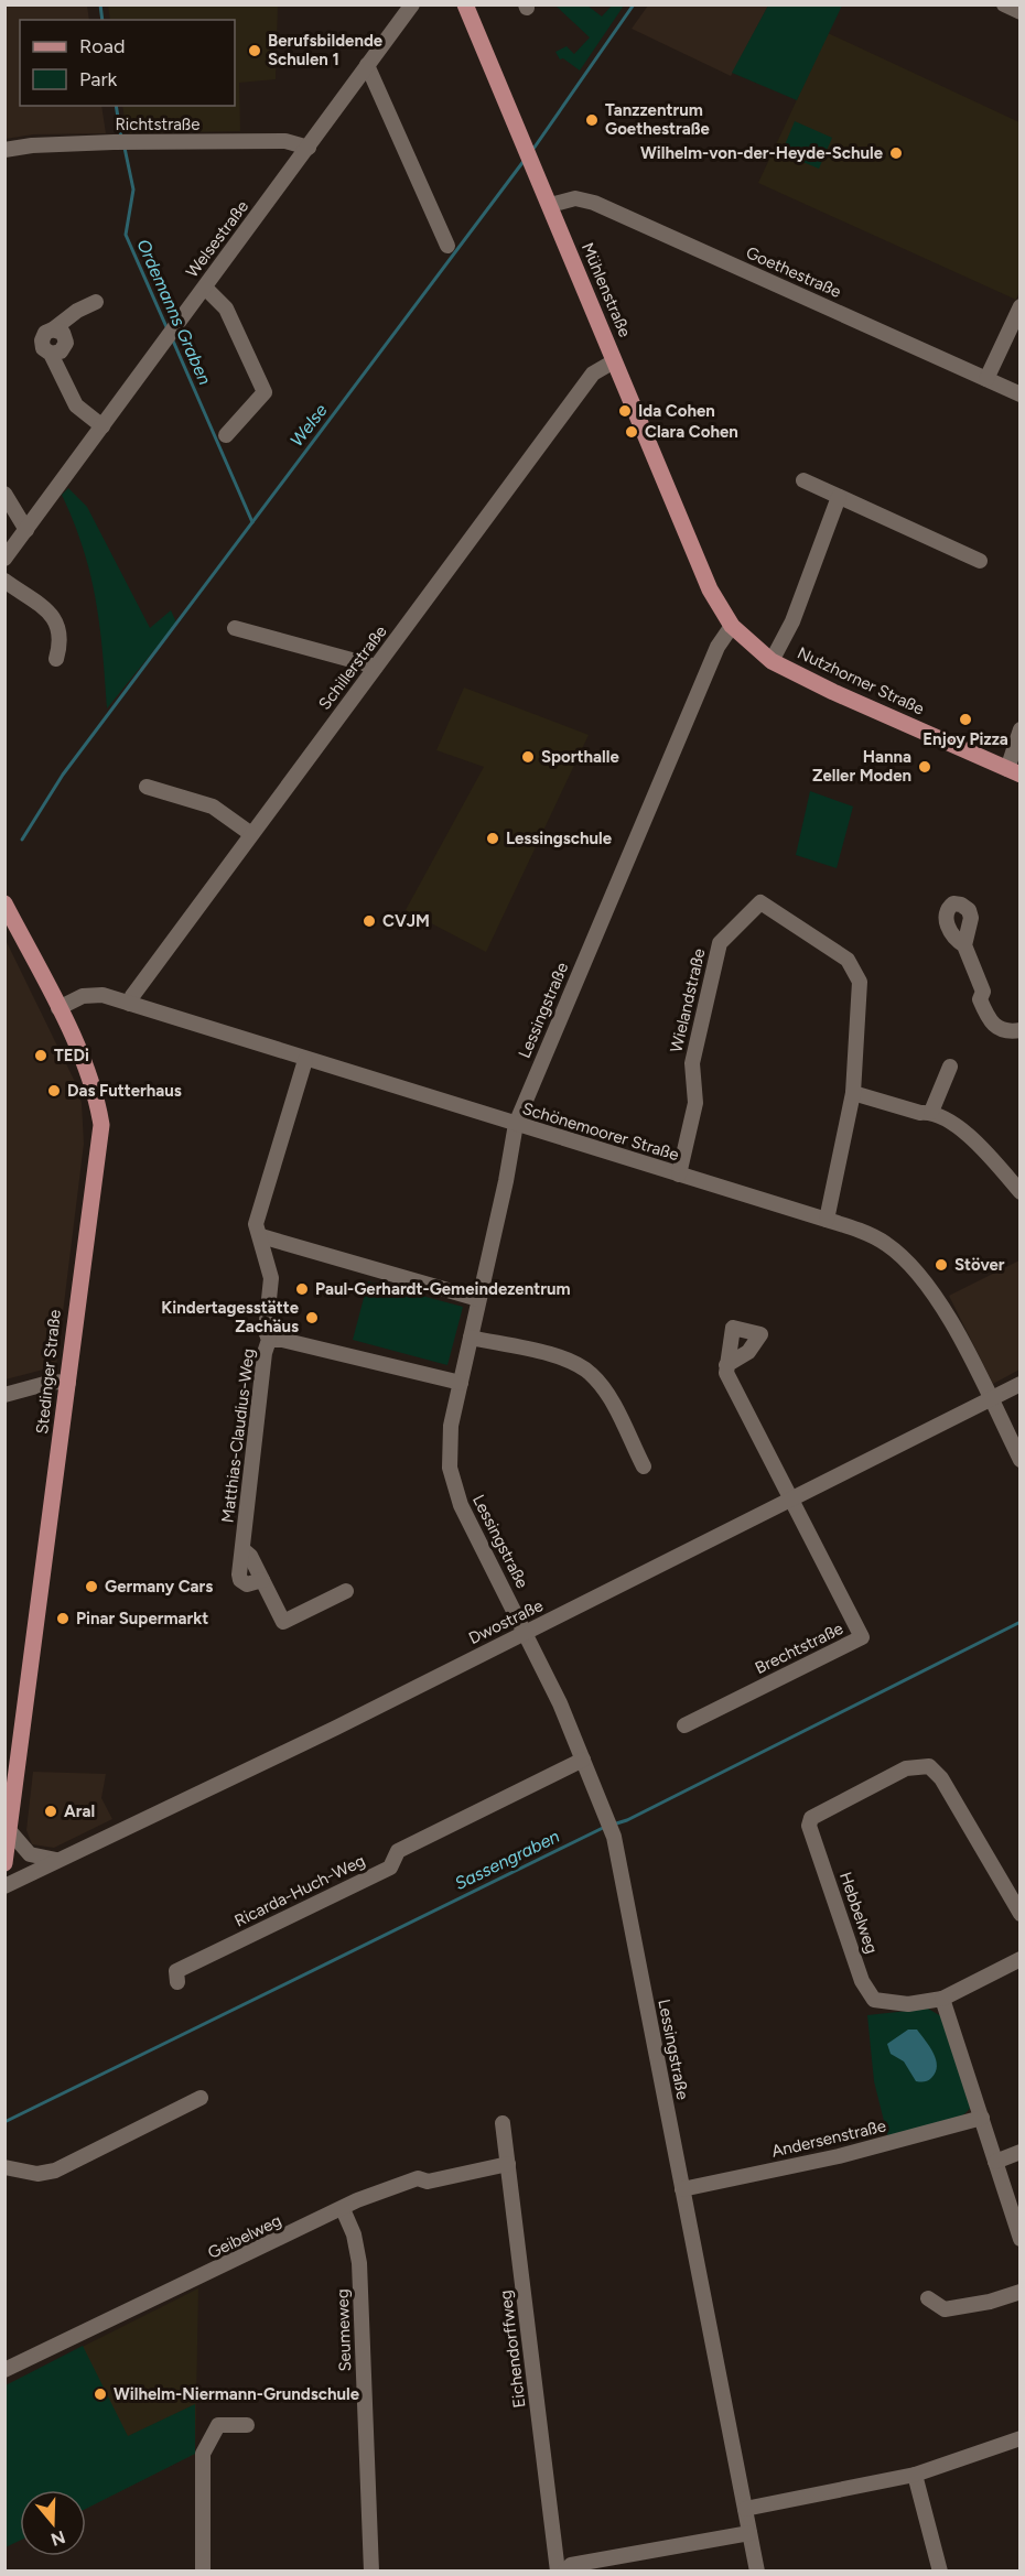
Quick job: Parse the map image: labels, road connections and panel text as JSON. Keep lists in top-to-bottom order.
{
  "streets": {
    "main road": ["Mühlenstraße", "Nutzhorner Straße", "Stedinger Straße"],
    "street": [
      "Richtstraße",
      "Welsestraße",
      "Goethestraße",
      "Schillerstraße",
      "Wielandstraße",
      "Lessingstraße",
      "Schönemoorer Straße",
      "Matthias-Claudius-Weg",
      "Dwostraße",
      "Brechtstraße",
      "Ricarda-Huch-Weg",
      "Hebbelweg",
      "Andersenstraße",
      "Geibelweg",
      "Seumeweg",
      "Eichendorffweg"
    ]
  },
  "crossings": [
    ["Richtstraße", "Welsestraße"],
    ["Goethestraße", "Mühlenstraße"],
    ["Mühlenstraße", "Schillerstraße"],
    ["Mühlenstraße", "Nutzhorner Straße"],
    ["Schillerstraße", "Schönemoorer Straße"],
    ["Nutzhorner Straße", "Lessingstraße"],
    ["Wielandstraße", "Schönemoorer Straße"],
    ["Lessingstraße", "Schönemoorer Straße"],
    ["Lessingstraße", "Dwostraße"],
    ["Lessingstraße", "Ricarda-Huch-Weg"],
    ["Lessingstraße", "Andersenstraße"],
    ["Schönemoorer Straße", "Stedinger Straße"],
    ["Schönemoorer Straße", "Matthias-Claudius-Weg"],
    ["Schönemoorer Straße", "Dwostraße"],
    ["Dwostraße", "Brechtstraße"],
    ["Geibelweg", "Seumeweg"],
    ["Geibelweg", "Eichendorffweg"]
  ],
  "water": ["Ordemanns Graben", "Welse", "Sassengraben"],
  "places": [
    "Berufsbildende Schulen 1",
    "Tanzzentrum Goethestraße",
    "Wilhelm-von-der-Heyde-Schule",
    "Ida Cohen",
    "Clara Cohen",
    "Enjoy Pizza",
    "Sporthalle",
    "Hanna Zeller Moden",
    "Lessingschule",
    "CVJM",
    "TEDi",
    "Das Futterhaus",
    "Stöver",
    "Paul-Gerhardt-Gemeindezentrum",
    "Kindertagesstätte Zachäus",
    "Germany Cars",
    "Pinar Supermarkt",
    "Aral",
    "Wilhelm-Niermann-Grundschule"
  ],
  "legend": ["Road", "Park"],
  "north": "bottom"
}
